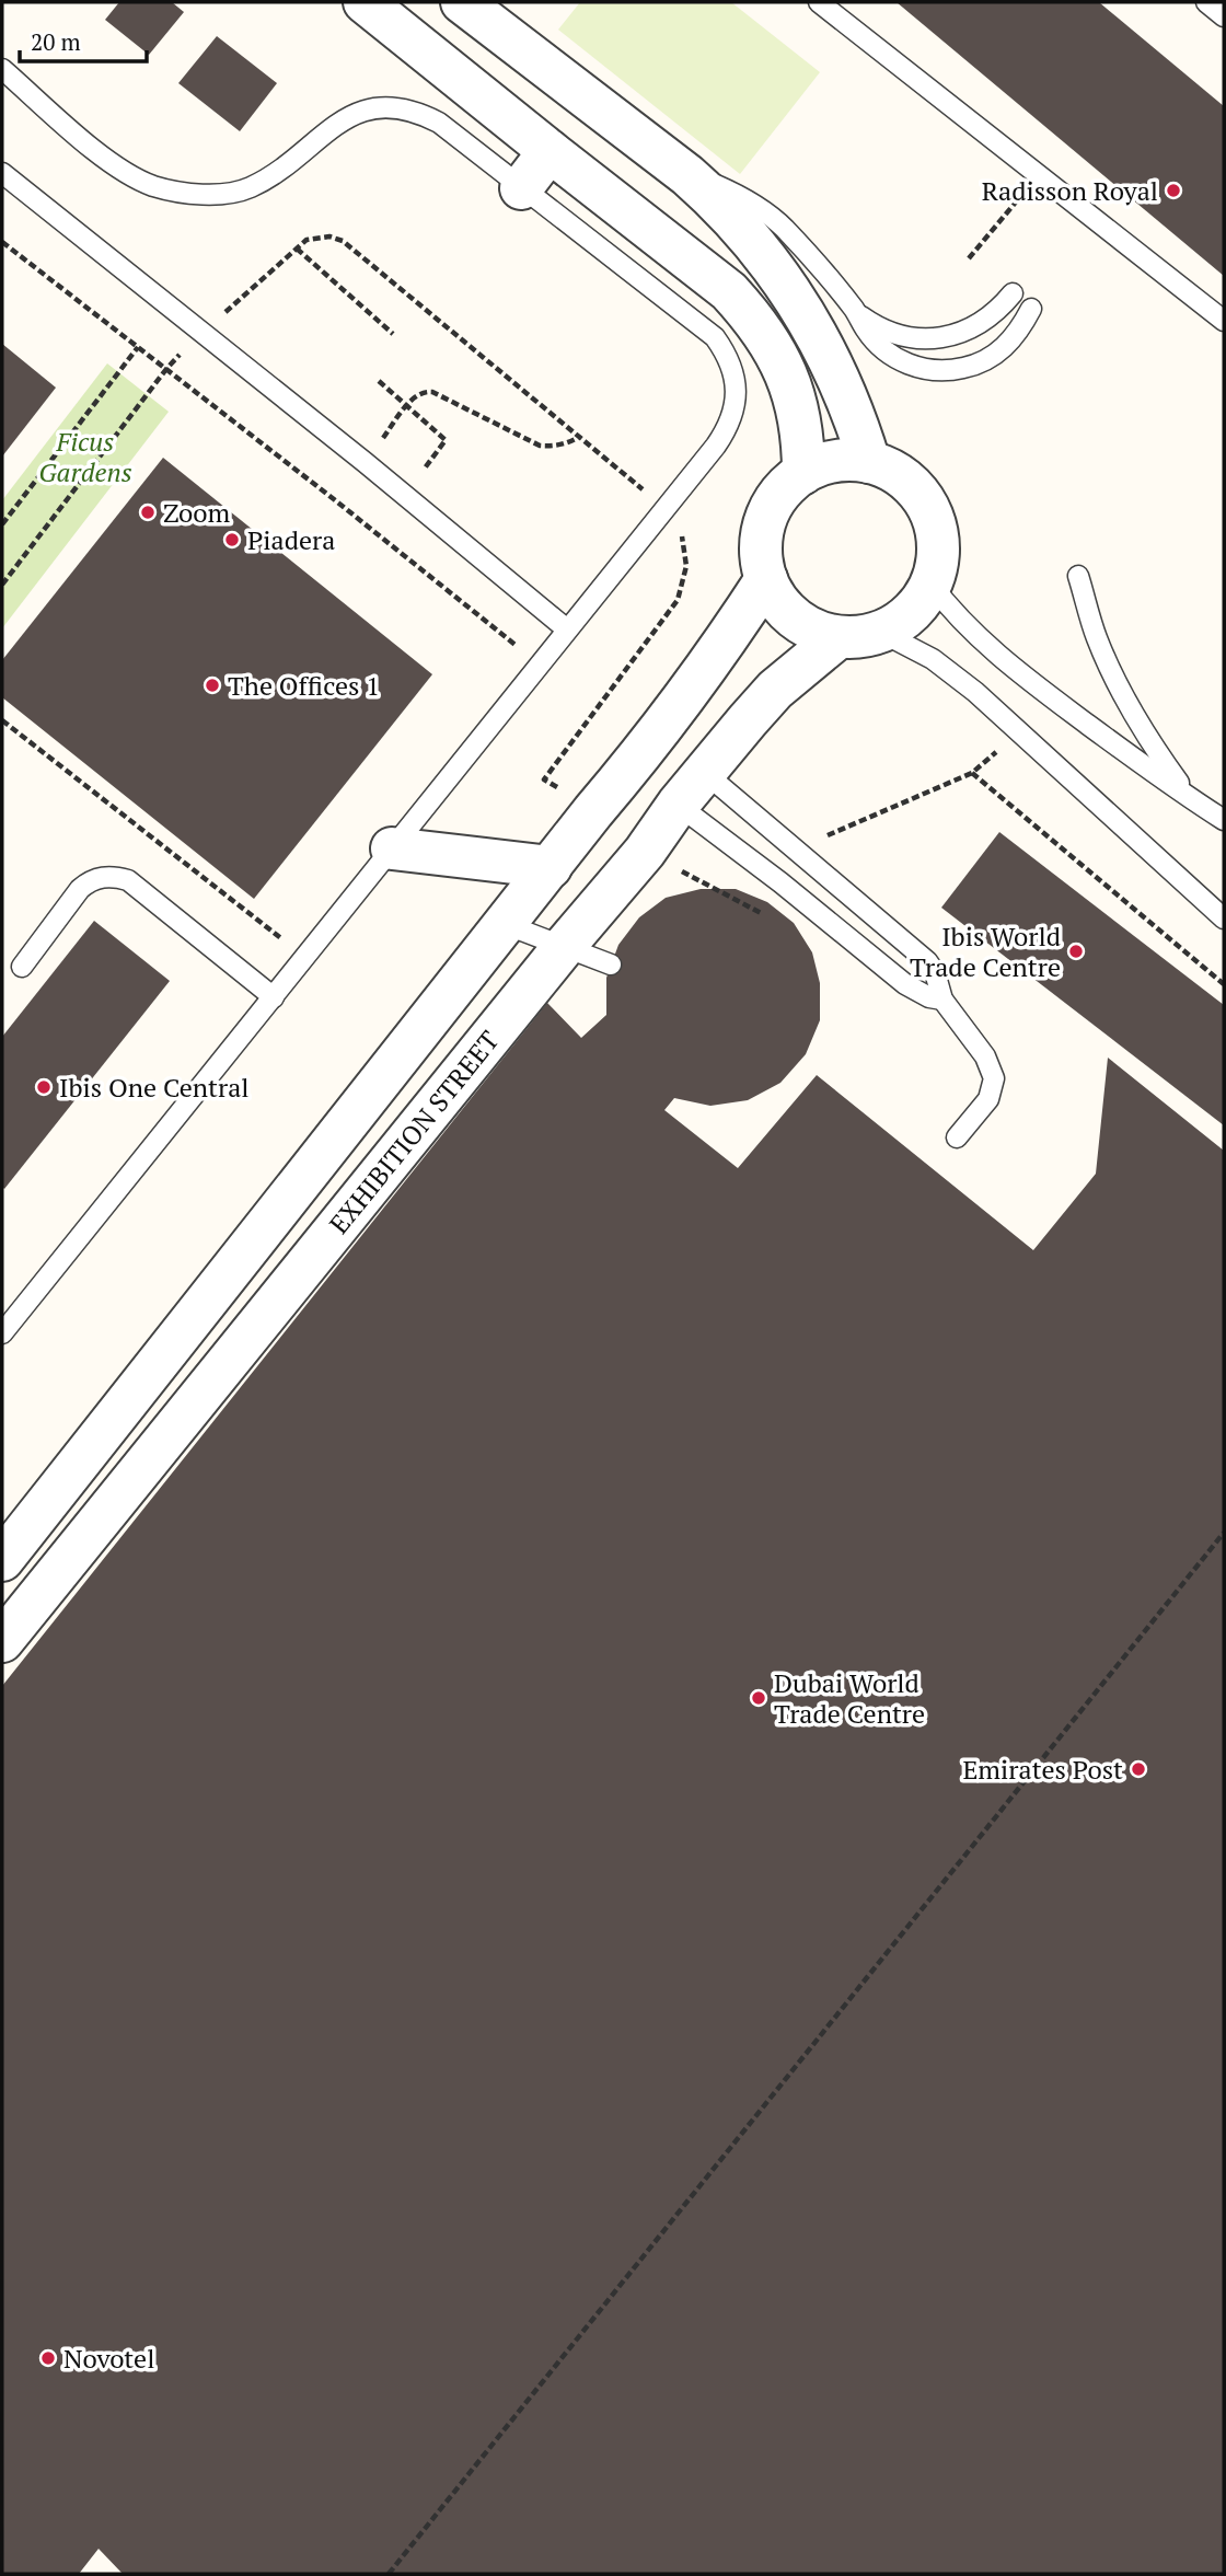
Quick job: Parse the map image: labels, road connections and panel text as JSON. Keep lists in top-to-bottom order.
{
  "streets": {
    "street": ["EXHIBITION STREET"]
  },
  "parks": ["Ficus Gardens"],
  "places": [
    "Radisson Royal",
    "Zoom",
    "Piadera",
    "The Offices 1",
    "Ibis World Trade Centre",
    "Ibis One Central",
    "Dubai World Trade Centre",
    "Emirates Post",
    "Novotel"
  ],
  "scale_bar": "20 m"
}
